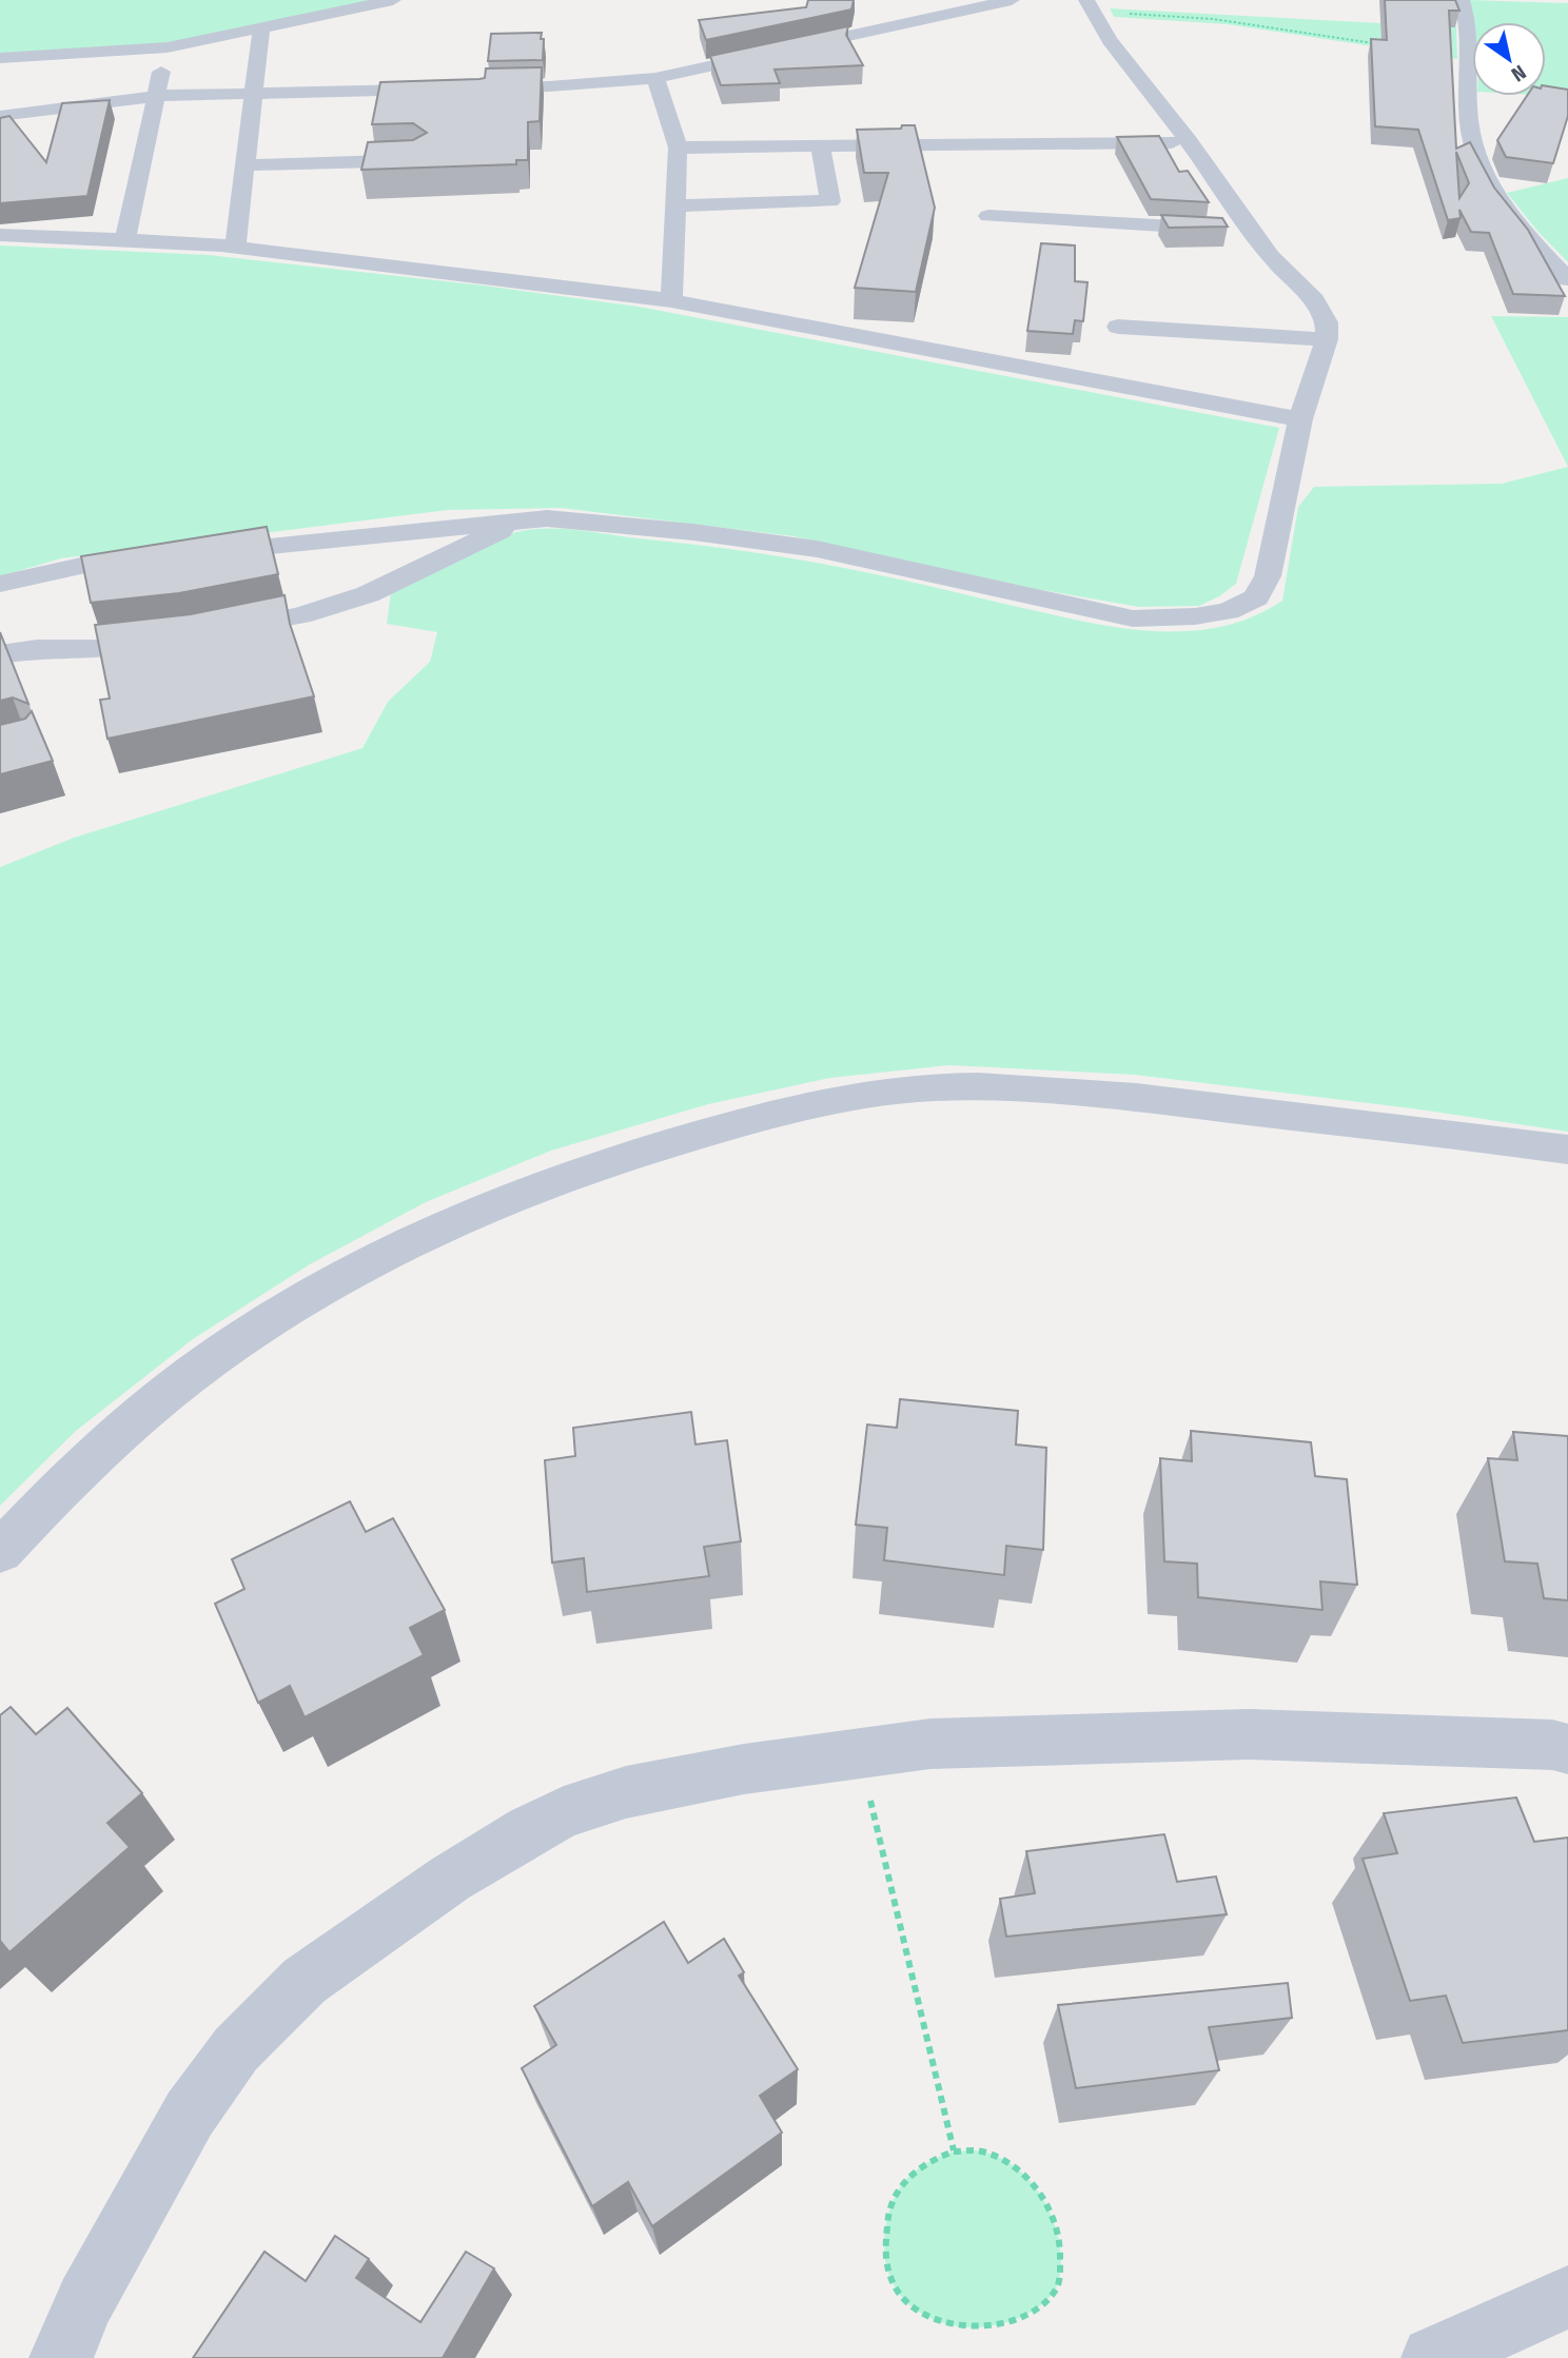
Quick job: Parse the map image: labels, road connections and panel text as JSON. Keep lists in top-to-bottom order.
{
  "north": "bottom right"
}
